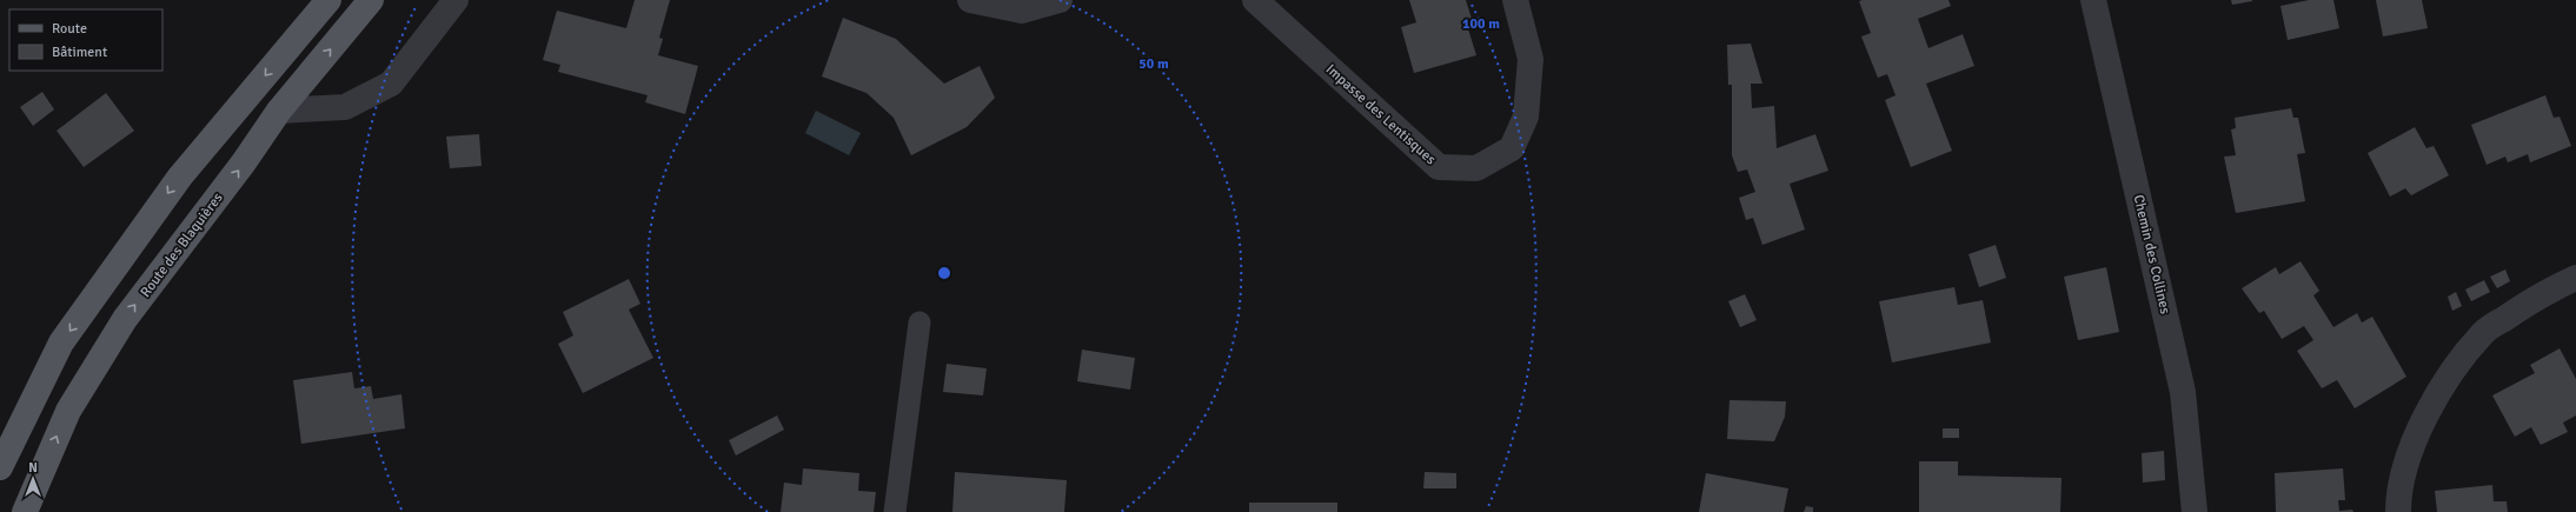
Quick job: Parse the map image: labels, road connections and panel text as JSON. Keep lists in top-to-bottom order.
{
  "streets": {
    "main road": ["Route des Blaquières"],
    "street": ["Impasse des Lentisques", "Chemin des Collines"]
  },
  "legend": ["Route", "Bâtiment"],
  "north": "top",
  "rings": ["100 m", "50 m"]
}
